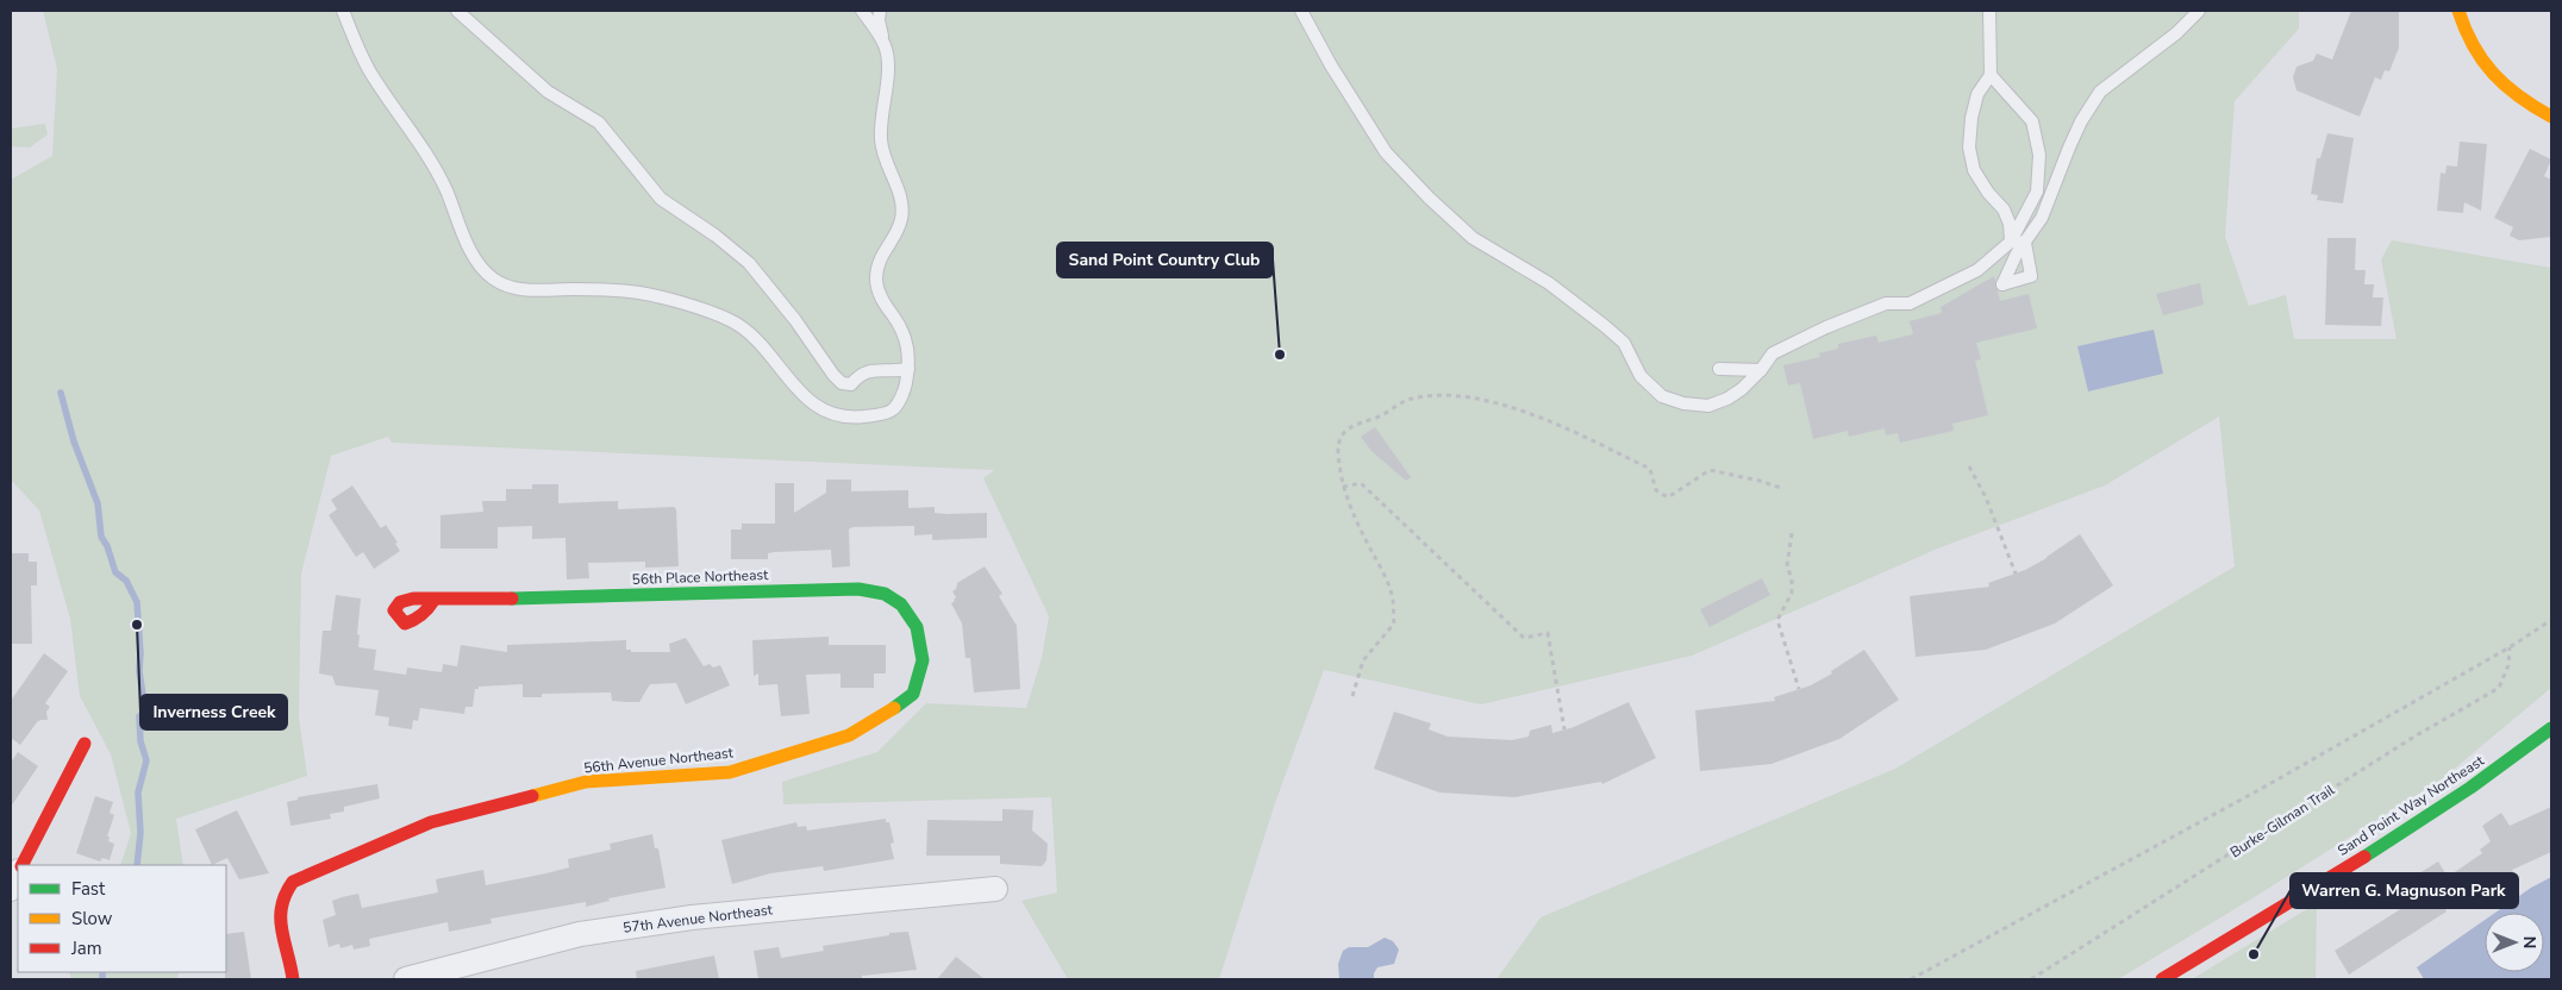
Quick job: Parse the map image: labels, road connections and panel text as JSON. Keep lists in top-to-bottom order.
{
  "streets": {
    "street": [
      "56th Place Northeast",
      "56th Avenue Northeast",
      "Sand Point Way Northeast",
      "57th Avenue Northeast"
    ],
    "path": ["Burke-Gilman Trail"]
  },
  "crossings": [
    ["56th Place Northeast", "56th Avenue Northeast"]
  ],
  "places": ["Sand Point Country Club", "Inverness Creek", "Warren G. Magnuson Park"],
  "legend": ["Fast", "Slow", "Jam"],
  "north": "right"
}
